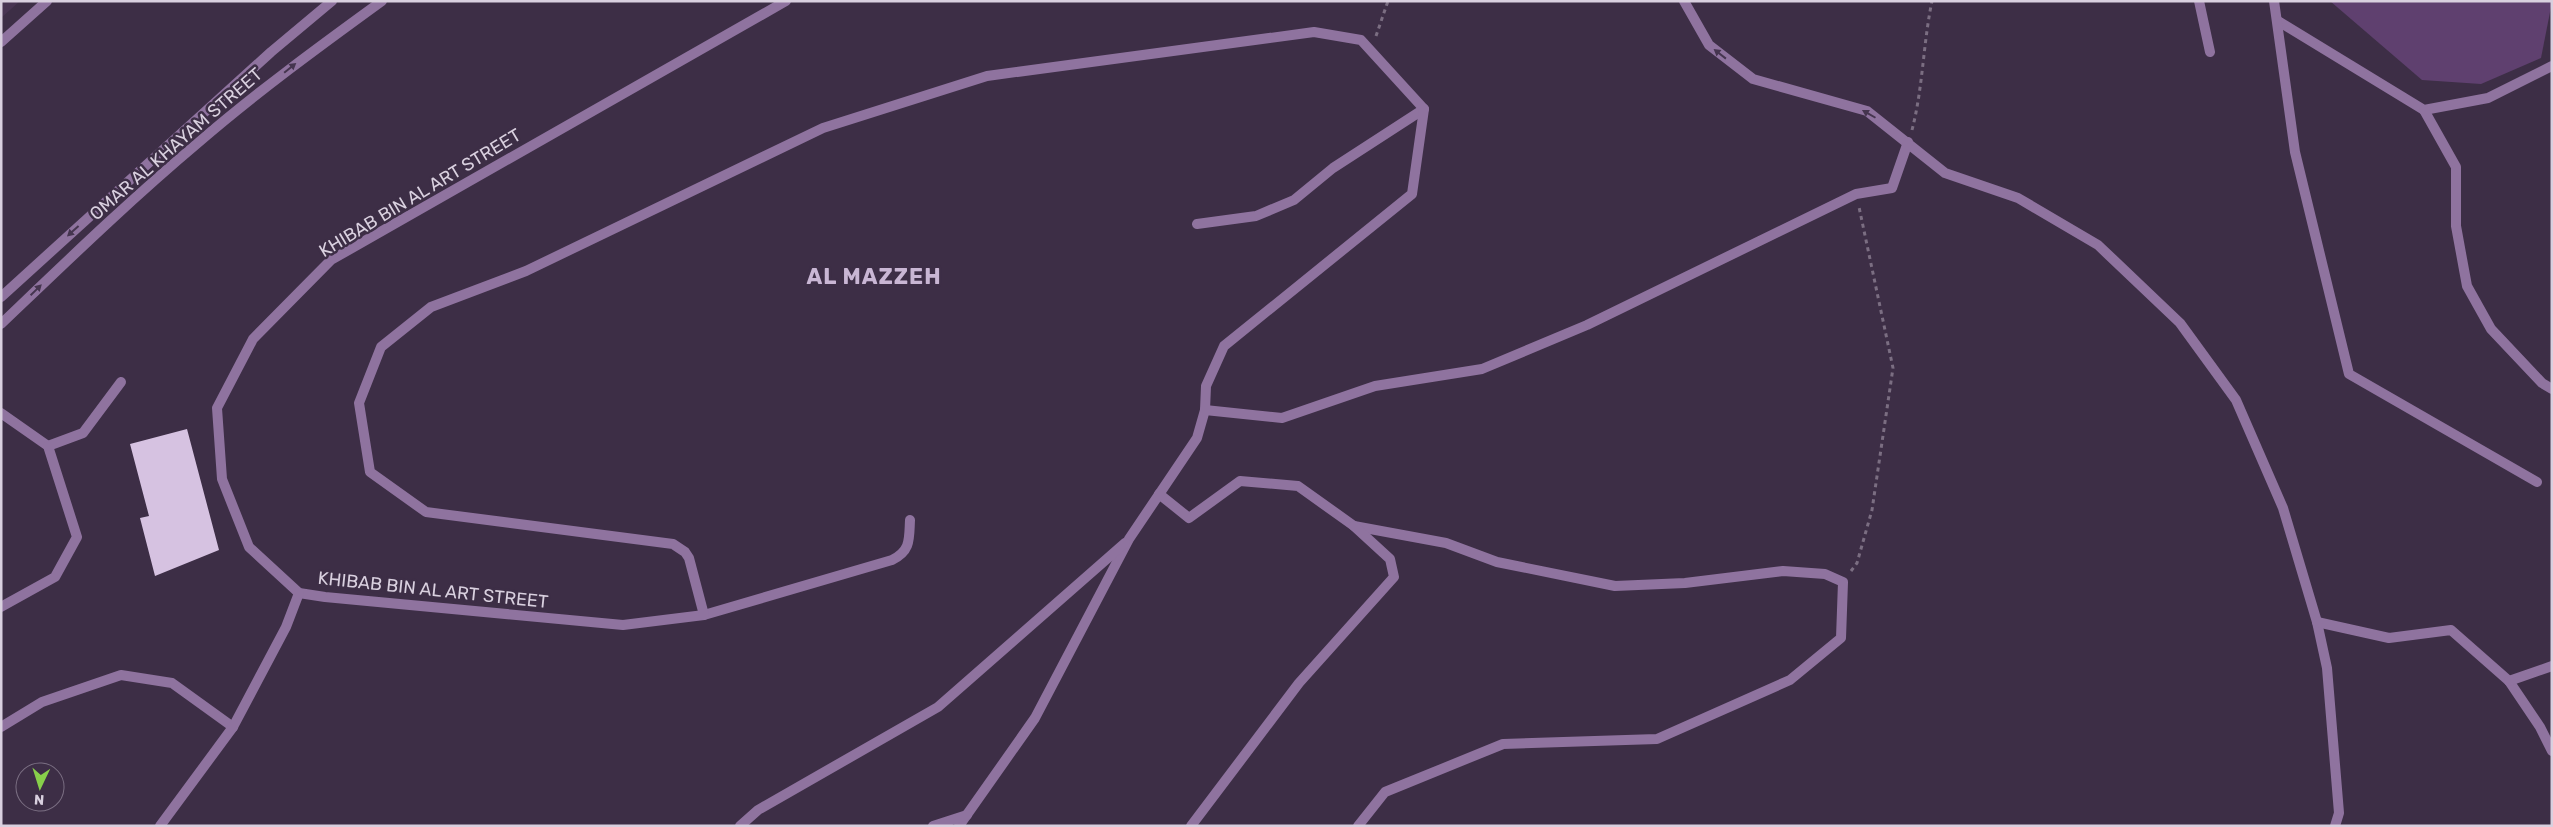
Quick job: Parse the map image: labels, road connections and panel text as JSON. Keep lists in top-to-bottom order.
{
  "streets": {
    "street": ["OMAR AL KHAYAM STREET", "KHIBAB BIN AL ART STREET"]
  },
  "districts": ["AL MAZZEH"],
  "north": "bottom"
}
